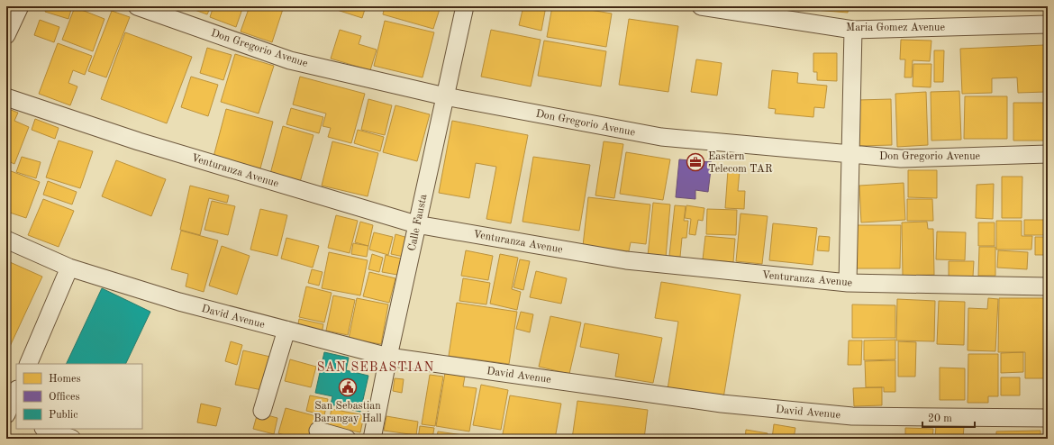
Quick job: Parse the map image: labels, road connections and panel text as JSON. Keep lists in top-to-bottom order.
{
  "streets": {
    "street": [
      "Maria Gomez Avenue",
      "Don Gregorio Avenue",
      "Venturanza Avenue",
      "Calle Fausta",
      "David Avenue"
    ]
  },
  "crossings": [
    ["Don Gregorio Avenue", "Calle Fausta"],
    ["Venturanza Avenue", "Calle Fausta"],
    ["Calle Fausta", "David Avenue"]
  ],
  "districts": ["SAN SEBASTIAN"],
  "places": {
    "office": ["Eastern Telecom TAR"],
    "public building": ["San Sebastian Barangay Hall"]
  },
  "legend": ["Homes", "Offices", "Public"],
  "scale_bar": "20 m"
}
